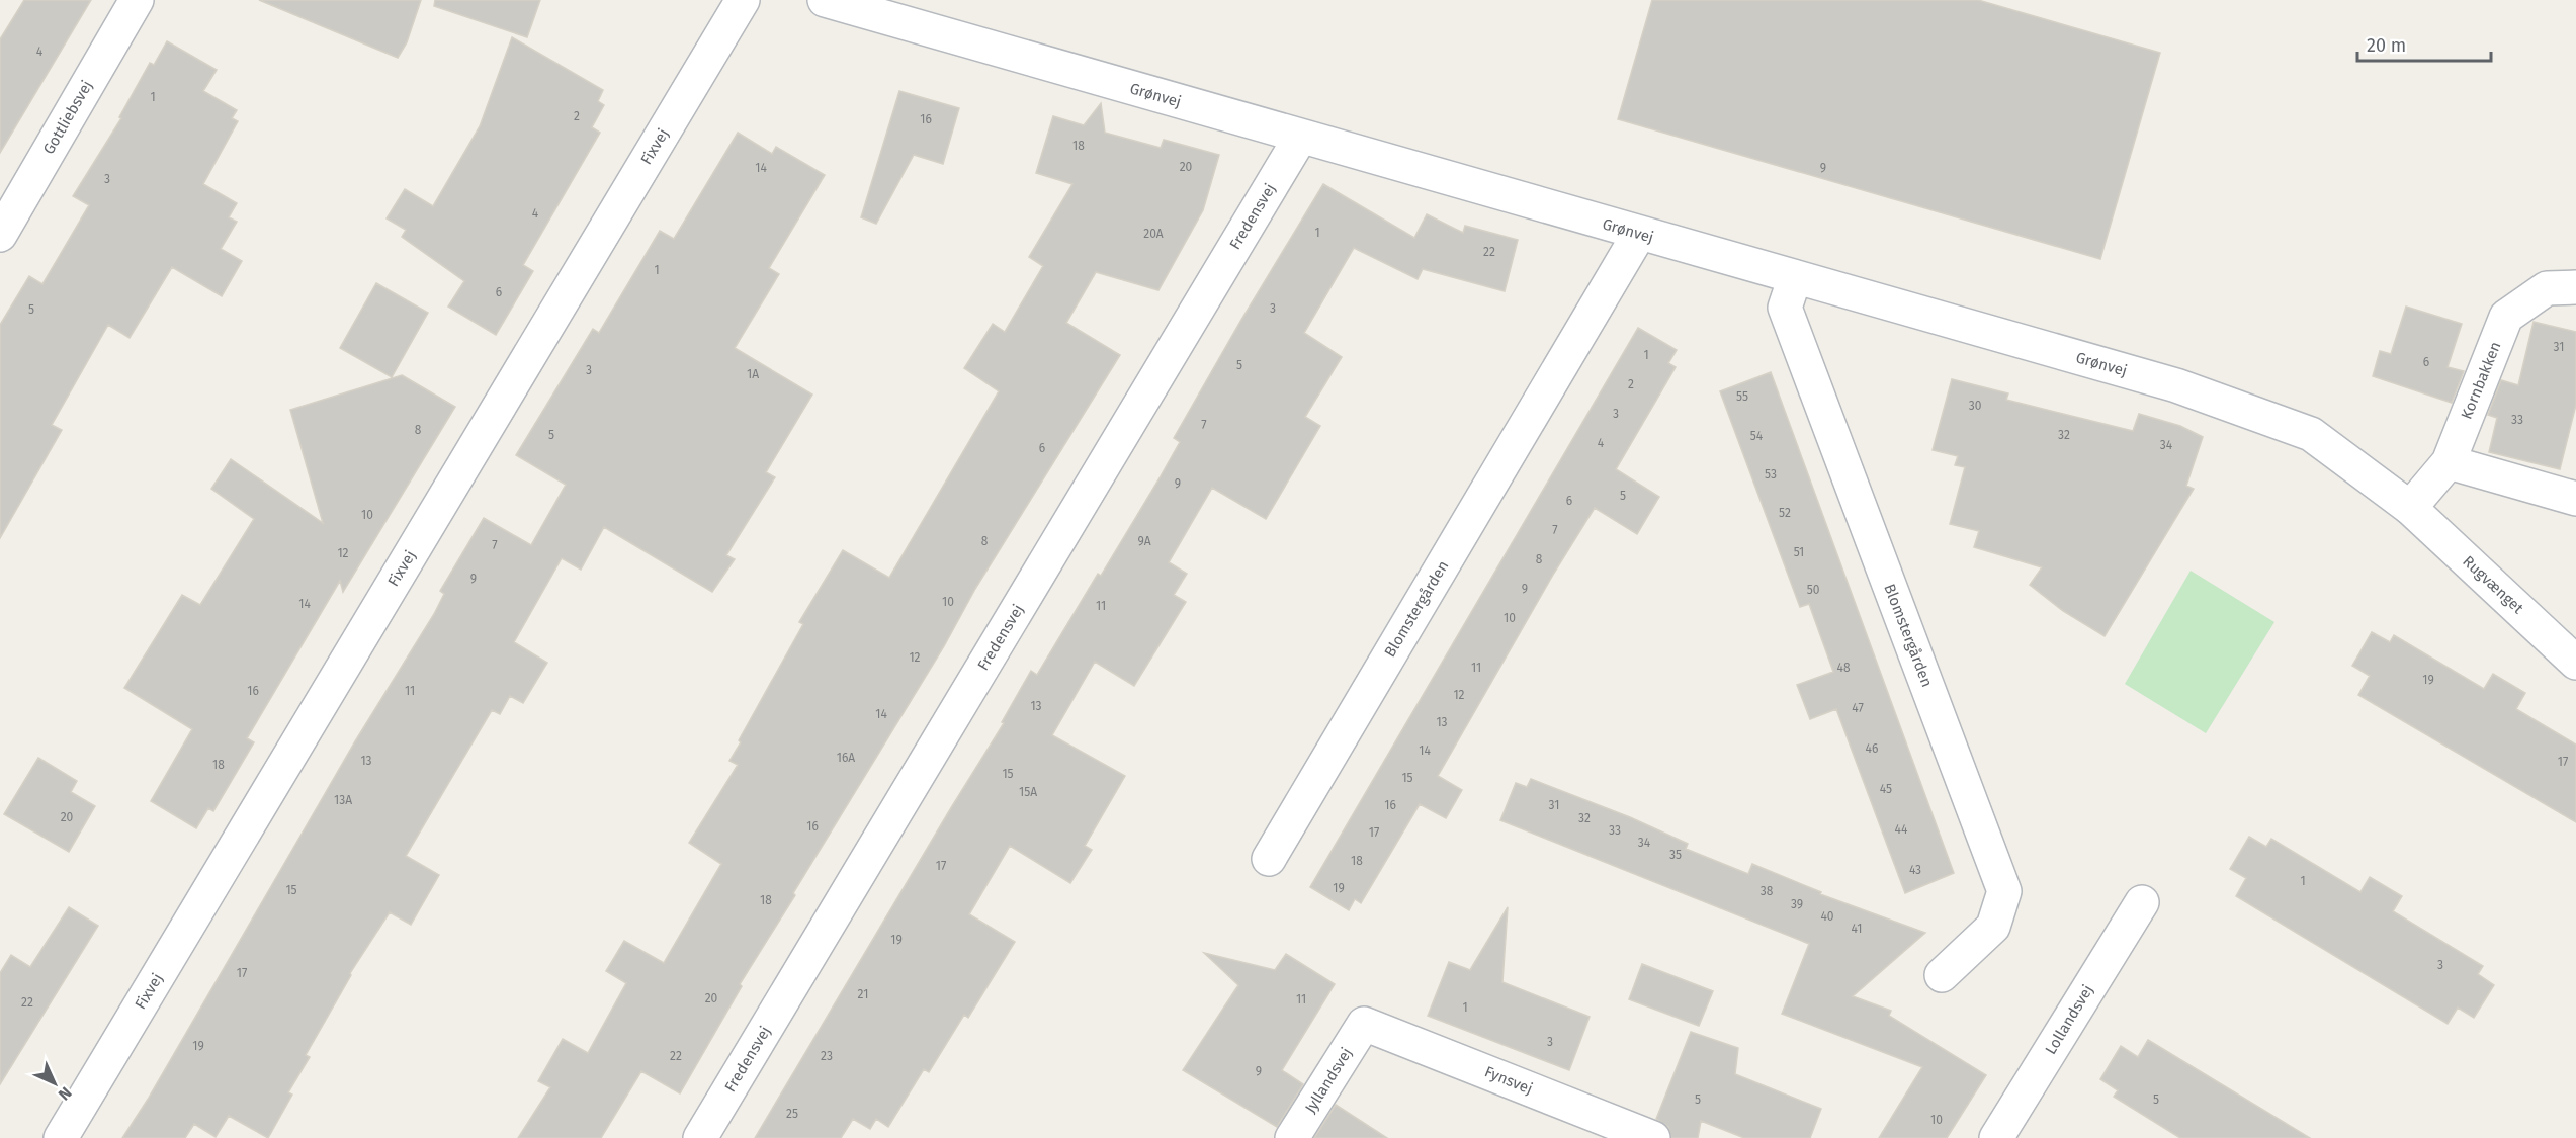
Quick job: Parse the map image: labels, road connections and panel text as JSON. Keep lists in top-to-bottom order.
{
  "streets": {
    "street": [
      "Grønvej",
      "Gottliebsvej",
      "Fixvej",
      "Fredensvej",
      "Kornbakken",
      "Rugvænget",
      "Blomstergården",
      "Lollandsvej",
      "Jyllandsvej",
      "Fynsvej"
    ]
  },
  "crossings": [
    ["Grønvej", "Fredensvej"],
    ["Grønvej", "Kornbakken"],
    ["Grønvej", "Rugvænget"],
    ["Grønvej", "Blomstergården"],
    ["Kornbakken", "Rugvænget"],
    ["Jyllandsvej", "Fynsvej"]
  ],
  "house_numbers": [
    "4",
    "1",
    "2",
    "16",
    "18",
    "20",
    "14",
    "9",
    "3",
    "4",
    "1",
    "20A",
    "22",
    "1",
    "6",
    "3",
    "5",
    "31",
    "1",
    "6",
    "5",
    "3",
    "1A",
    "2",
    "55",
    "30",
    "3",
    "33",
    "7",
    "8",
    "5",
    "32",
    "54",
    "4",
    "34",
    "6",
    "53",
    "9",
    "5",
    "6",
    "52",
    "10",
    "7",
    "8",
    "9A",
    "7",
    "51",
    "12",
    "8",
    "9",
    "9",
    "50",
    "10",
    "14",
    "11",
    "10",
    "12",
    "11",
    "48",
    "19",
    "16",
    "11",
    "12",
    "13",
    "47",
    "14",
    "13",
    "46",
    "14",
    "16A",
    "13",
    "17",
    "18",
    "15",
    "15",
    "45",
    "15A",
    "13A",
    "16",
    "31",
    "20",
    "32",
    "16",
    "44",
    "33",
    "17",
    "34",
    "35",
    "18",
    "17",
    "43",
    "1",
    "19",
    "15",
    "38",
    "18",
    "39",
    "40",
    "41",
    "19",
    "3",
    "17",
    "21",
    "20",
    "11",
    "22",
    "1",
    "3",
    "19",
    "22",
    "23",
    "9",
    "5",
    "5",
    "25",
    "10"
  ],
  "scale_bar": "20 m",
  "north": "bottom right"
}
